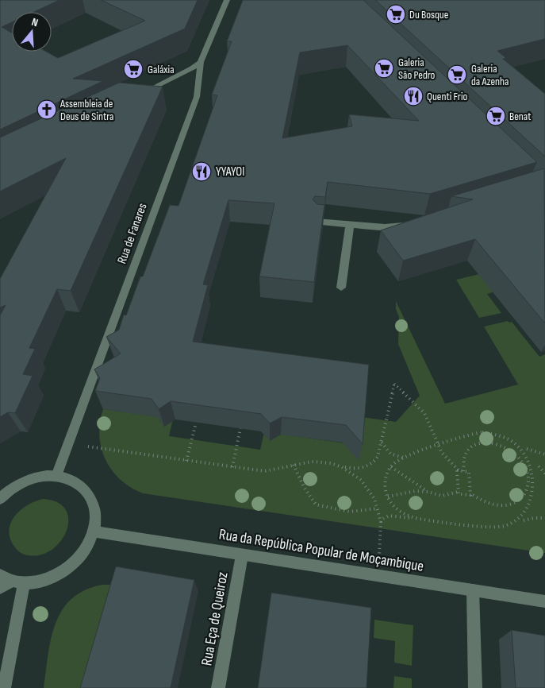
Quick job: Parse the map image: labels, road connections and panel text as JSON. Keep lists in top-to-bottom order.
{
  "streets": {
    "street": ["Rua de Fanares", "Rua da República Popular de Moçambique", "Rua Eça de Queiroz"]
  },
  "crossings": [
    ["Rua da República Popular de Moçambique", "Rua Eça de Queiroz"]
  ],
  "places": {
    "supermarket": [
      "Du Bosque",
      "Galeria São Pedro",
      "Galáxia",
      "Galeria da Azenha",
      "Benat"
    ],
    "restaurant": ["Quenti Frio", "YYAYOI"],
    "church": ["Assembleia de Deus de Sintra"]
  },
  "north": "top"
}
